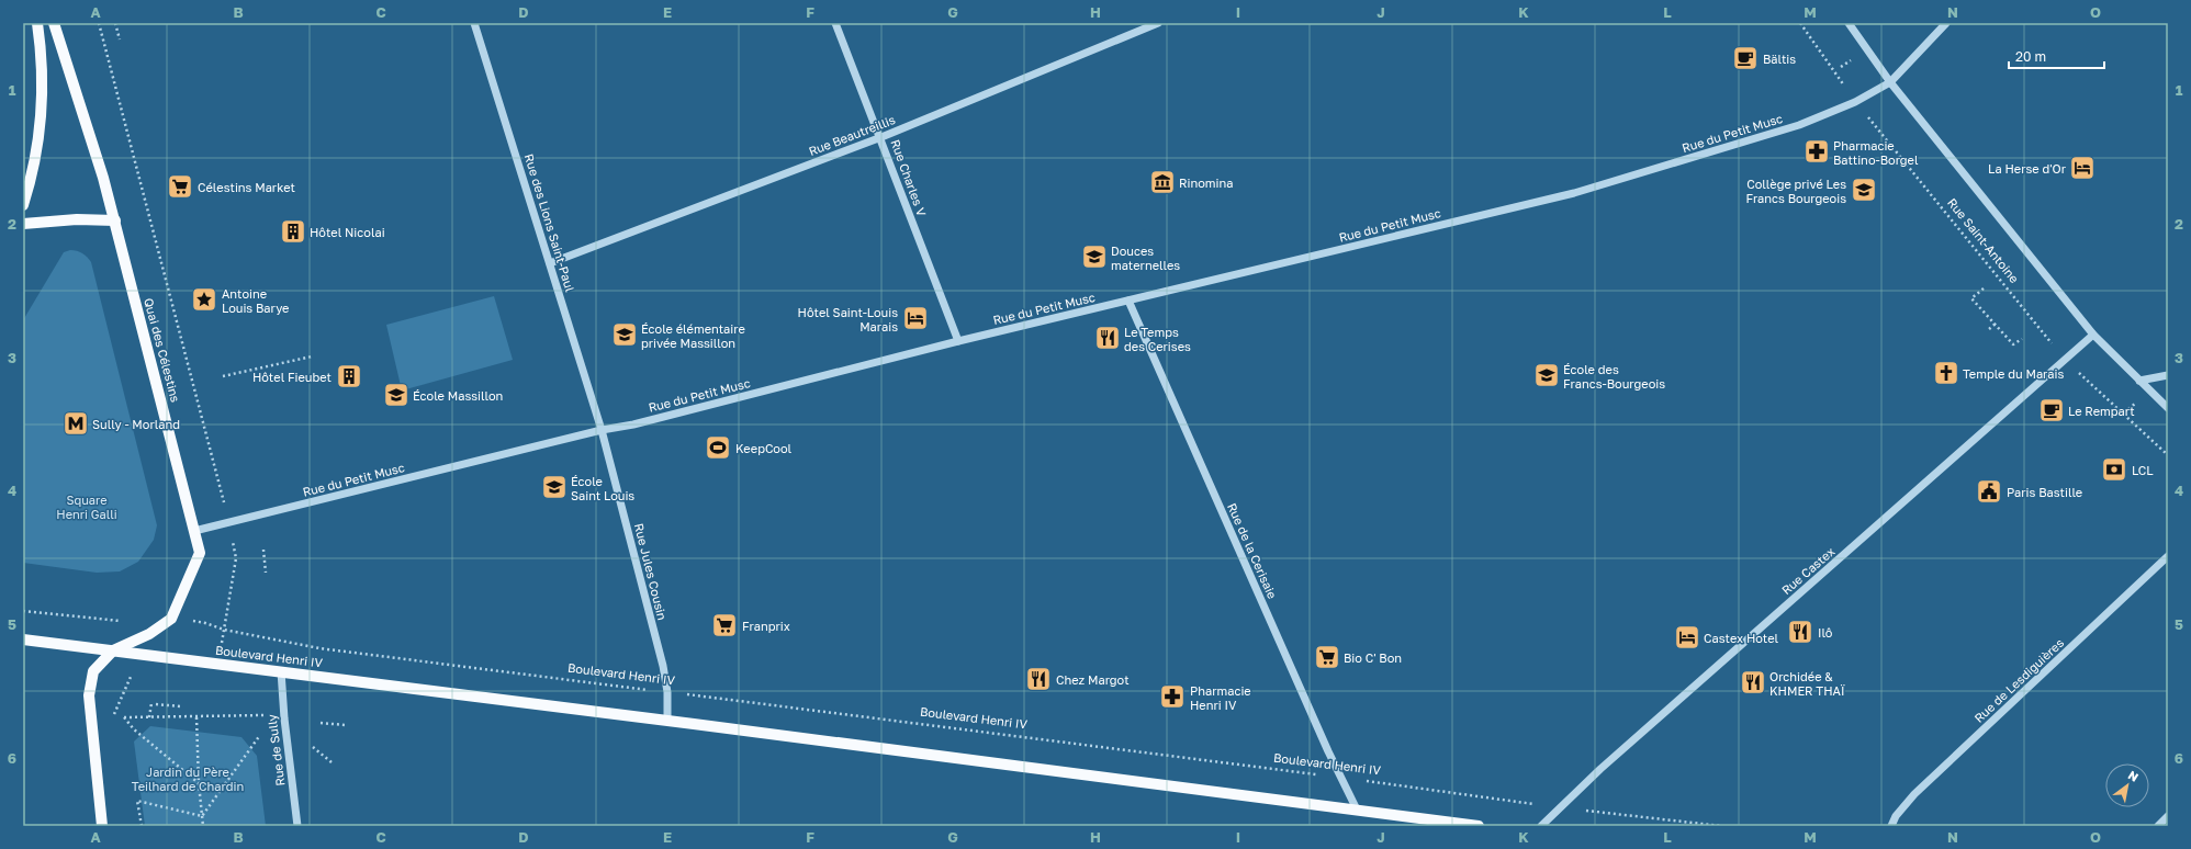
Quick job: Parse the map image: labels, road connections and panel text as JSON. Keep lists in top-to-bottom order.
{
  "streets": {
    "main road": ["Quai des Célestins", "Boulevard Henri IV"],
    "street": [
      "Rue du Petit Musc",
      "Rue Beautreillis",
      "Rue Charles V",
      "Rue des Lions Saint-Paul",
      "Rue de la Cerisaie",
      "Rue Castex",
      "Rue Jules Cousin",
      "Rue de Lesdiguières",
      "Rue de Sully"
    ],
    "path": ["Rue Saint-Antoine"]
  },
  "crossings": [
    ["Rue du Petit Musc", "Rue Charles V"],
    ["Rue du Petit Musc", "Rue des Lions Saint-Paul"],
    ["Rue du Petit Musc", "Rue Saint-Antoine"],
    ["Rue du Petit Musc", "Quai des Célestins"],
    ["Rue du Petit Musc", "Rue de la Cerisaie"],
    ["Rue du Petit Musc", "Rue Jules Cousin"],
    ["Rue Beautreillis", "Rue Charles V"],
    ["Rue Beautreillis", "Rue des Lions Saint-Paul"],
    ["Rue des Lions Saint-Paul", "Rue Jules Cousin"],
    ["Rue Saint-Antoine", "Rue Castex"],
    ["Quai des Célestins", "Boulevard Henri IV"],
    ["Rue de la Cerisaie", "Boulevard Henri IV"],
    ["Rue Castex", "Boulevard Henri IV"],
    ["Rue Jules Cousin", "Boulevard Henri IV"],
    ["Boulevard Henri IV", "Rue de Sully"]
  ],
  "parks": ["Square Henri Galli", "Jardin du Père Teilhard de Chardin"],
  "places": {
    "cafe": ["Bältis", "Le Rempart"],
    "pharmacy": ["Pharmacie Battino-Borgel", "Pharmacie Henri IV"],
    "hotel": ["La Herse d'Or", "Hôtel Saint-Louis Marais", "Castex Hotel"],
    "museum": ["Rinomina"],
    "supermarket": ["Célestins Market", "Franprix", "Bio C' Bon"],
    "school or university": [
      "Collège privé Les Francs Bourgeois",
      "Douces maternelles",
      "École élémentaire privée Massillon",
      "École des Francs-Bourgeois",
      "École Massillon",
      "École Saint Louis"
    ],
    "building": ["Hôtel Nicolai", "Hôtel Fieubet"],
    "place": ["Antoine Louis Barye"],
    "restaurant": [
      "Le Temps des Cerises",
      "Ilô",
      "Chez Margot",
      "Orchidée & KHMER THAÏ"
    ],
    "church": ["Temple du Marais"],
    "metro station": ["Sully - Morland"],
    "sports": ["KeepCool"],
    "bank": ["LCL"],
    "public building": ["Paris Bastille"]
  },
  "scale_bar": "20 m",
  "north": "top right",
  "grid": {
    "columns": [
      "A",
      "B",
      "C",
      "D",
      "E",
      "F",
      "G",
      "H",
      "I",
      "J",
      "K",
      "L",
      "M",
      "N",
      "O"
    ],
    "rows": [
      "1",
      "2",
      "3",
      "4",
      "5",
      "6"
    ]
  }
}
